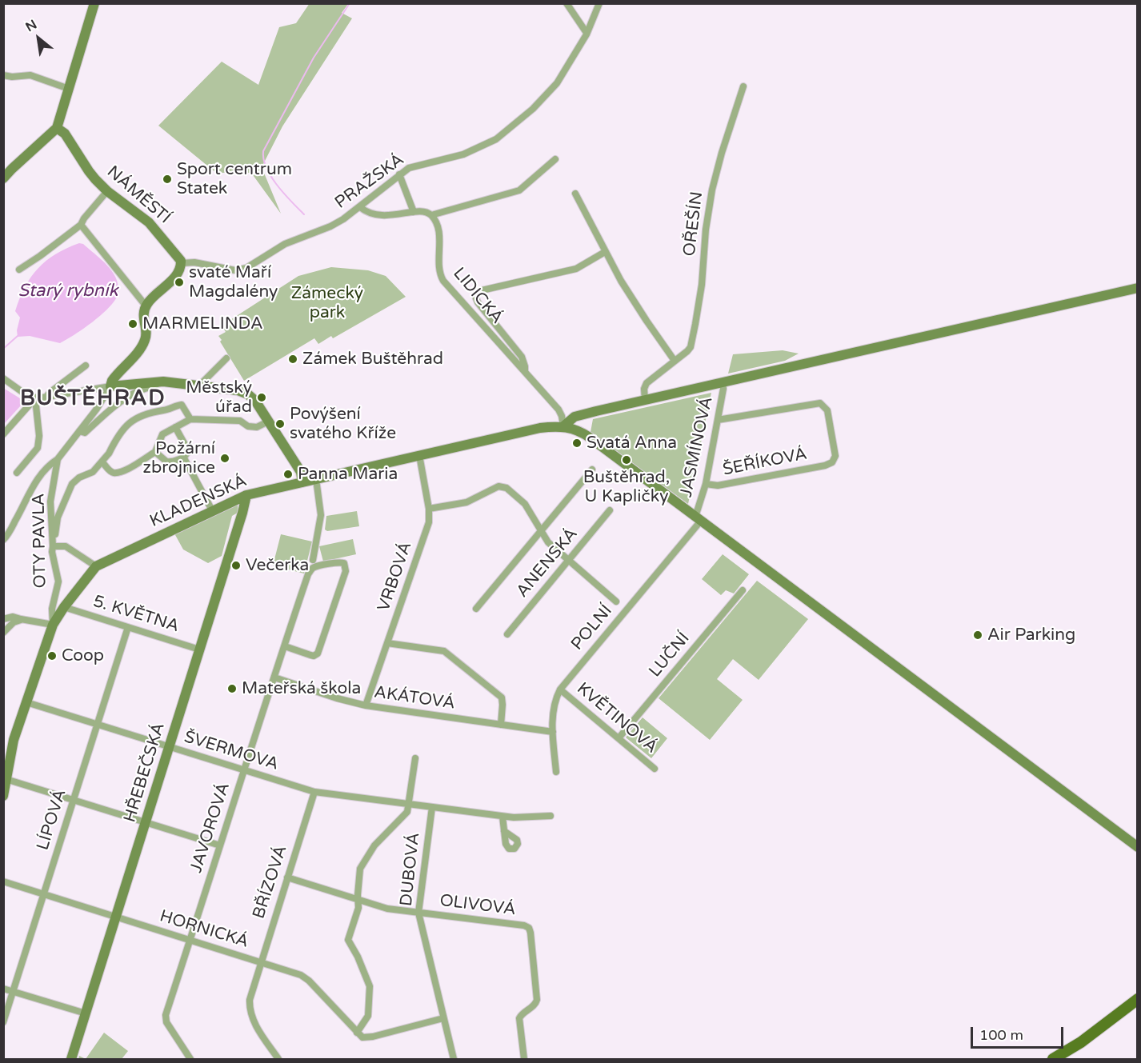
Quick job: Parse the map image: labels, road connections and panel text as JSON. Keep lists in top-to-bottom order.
{
  "streets": {
    "street": [
      "PRAŽSKÁ",
      "NÁMĚSTÍ",
      "OŘEŠÍN",
      "LIDICKÁ",
      "JASMÍNOVÁ",
      "ŠEŘÍKOVÁ",
      "KLADENSKÁ",
      "OTY PAVLA",
      "ANENSKÁ",
      "VRBOVÁ",
      "5. KVĚTNA",
      "POLNÍ",
      "LUČNÍ",
      "AKÁTOVÁ",
      "KVĚTINOVÁ",
      "ŠVERMOVA",
      "HŘEBEČSKÁ",
      "LÍPOVÁ",
      "JAVOROVÁ",
      "DUBOVÁ",
      "BŘÍZOVÁ",
      "OLIVOVÁ",
      "HORNICKÁ"
    ]
  },
  "crossings": [
    ["PRAŽSKÁ", "NÁMĚSTÍ"],
    ["LIDICKÁ", "KLADENSKÁ"],
    ["JASMÍNOVÁ", "ŠEŘÍKOVÁ"],
    ["JASMÍNOVÁ", "POLNÍ"],
    ["KLADENSKÁ", "OTY PAVLA"],
    ["KLADENSKÁ", "VRBOVÁ"],
    ["KLADENSKÁ", "5. KVĚTNA"],
    ["KLADENSKÁ", "ŠVERMOVA"],
    ["KLADENSKÁ", "HŘEBEČSKÁ"],
    ["VRBOVÁ", "AKÁTOVÁ"],
    ["5. KVĚTNA", "HŘEBEČSKÁ"],
    ["5. KVĚTNA", "LÍPOVÁ"],
    ["POLNÍ", "AKÁTOVÁ"],
    ["POLNÍ", "KVĚTINOVÁ"],
    ["LUČNÍ", "KVĚTINOVÁ"],
    ["AKÁTOVÁ", "JAVOROVÁ"],
    ["ŠVERMOVA", "HŘEBEČSKÁ"],
    ["ŠVERMOVA", "LÍPOVÁ"],
    ["ŠVERMOVA", "JAVOROVÁ"],
    ["ŠVERMOVA", "DUBOVÁ"],
    ["ŠVERMOVA", "BŘÍZOVÁ"],
    ["HŘEBEČSKÁ", "HORNICKÁ"],
    ["LÍPOVÁ", "HORNICKÁ"],
    ["JAVOROVÁ", "HORNICKÁ"],
    ["DUBOVÁ", "OLIVOVÁ"],
    ["BŘÍZOVÁ", "OLIVOVÁ"],
    ["BŘÍZOVÁ", "HORNICKÁ"]
  ],
  "districts": ["BUŠTĚHRAD"],
  "water": ["Starý rybník"],
  "parks": ["Zámecký park"],
  "places": [
    "Sport centrum Statek",
    "svaté Maří Magdalény",
    "MARMELINDA",
    "Zámek Buštěhrad",
    "Městský úřad",
    "Povýšení svatého Kříže",
    "Svatá Anna",
    "Požární zbrojnice",
    "Buštěhrad, U Kapličky",
    "Panna Maria",
    "Večerka",
    "Air Parking",
    "Coop",
    "Mateřská škola"
  ],
  "scale_bar": "100 m",
  "north": "top left"
}
